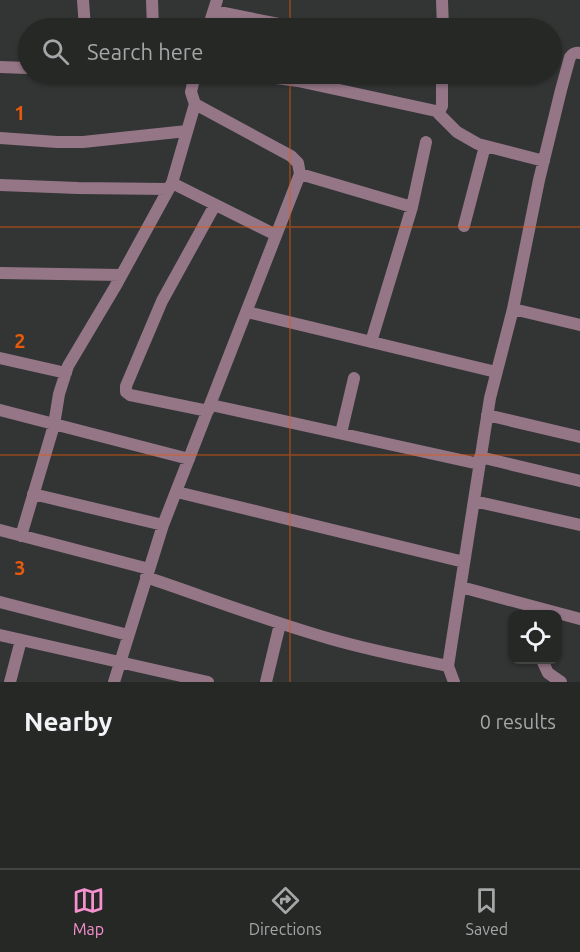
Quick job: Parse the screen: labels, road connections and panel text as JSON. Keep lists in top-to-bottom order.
{
  "page": {
    "search": "Search here",
    "heading": ["Nearby", "0 results"],
    "nav": ["Map", "Directions", "Saved"]
  },
  "grid": {
    "rows": ["1", "2", "3"]
  }
}
